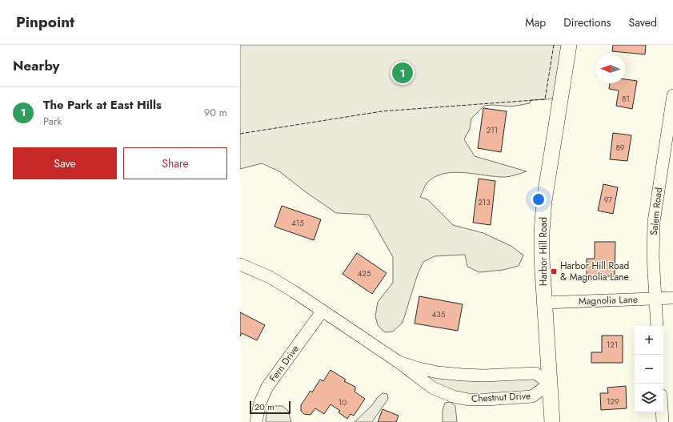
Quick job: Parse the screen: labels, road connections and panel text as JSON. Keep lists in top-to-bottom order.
{
  "streets": {
    "street": [
      "Salem Road",
      "Harbor Hill Road",
      "Magnolia Lane",
      "Fern Drive",
      "Chestnut Drive"
    ]
  },
  "crossings": [
    ["Salem Road", "Magnolia Lane"],
    ["Harbor Hill Road", "Magnolia Lane"],
    ["Harbor Hill Road", "Chestnut Drive"],
    ["Fern Drive", "Chestnut Drive"]
  ],
  "places": {
    "transit": ["Harbor Hill Road & Magnolia Lane"]
  },
  "house_numbers": [
    "81",
    "211",
    "89",
    "97",
    "213",
    "415",
    "425",
    "435",
    "121",
    "129",
    "10"
  ],
  "scale_bar": "20 m",
  "north": "left",
  "page": {
    "header": "Pinpoint",
    "nav": ["Map", "Directions", "Saved"],
    "heading": "Nearby",
    "pins": "1",
    "list": [
      {
        "mark": "1",
        "name": "The Park at East Hills",
        "note": "Park",
        "value": "90 m"
      }
    ],
    "buttons": ["Save", "Share"],
    "map_buttons": ["+", "−"],
    "scale": "20 m"
  }
}
